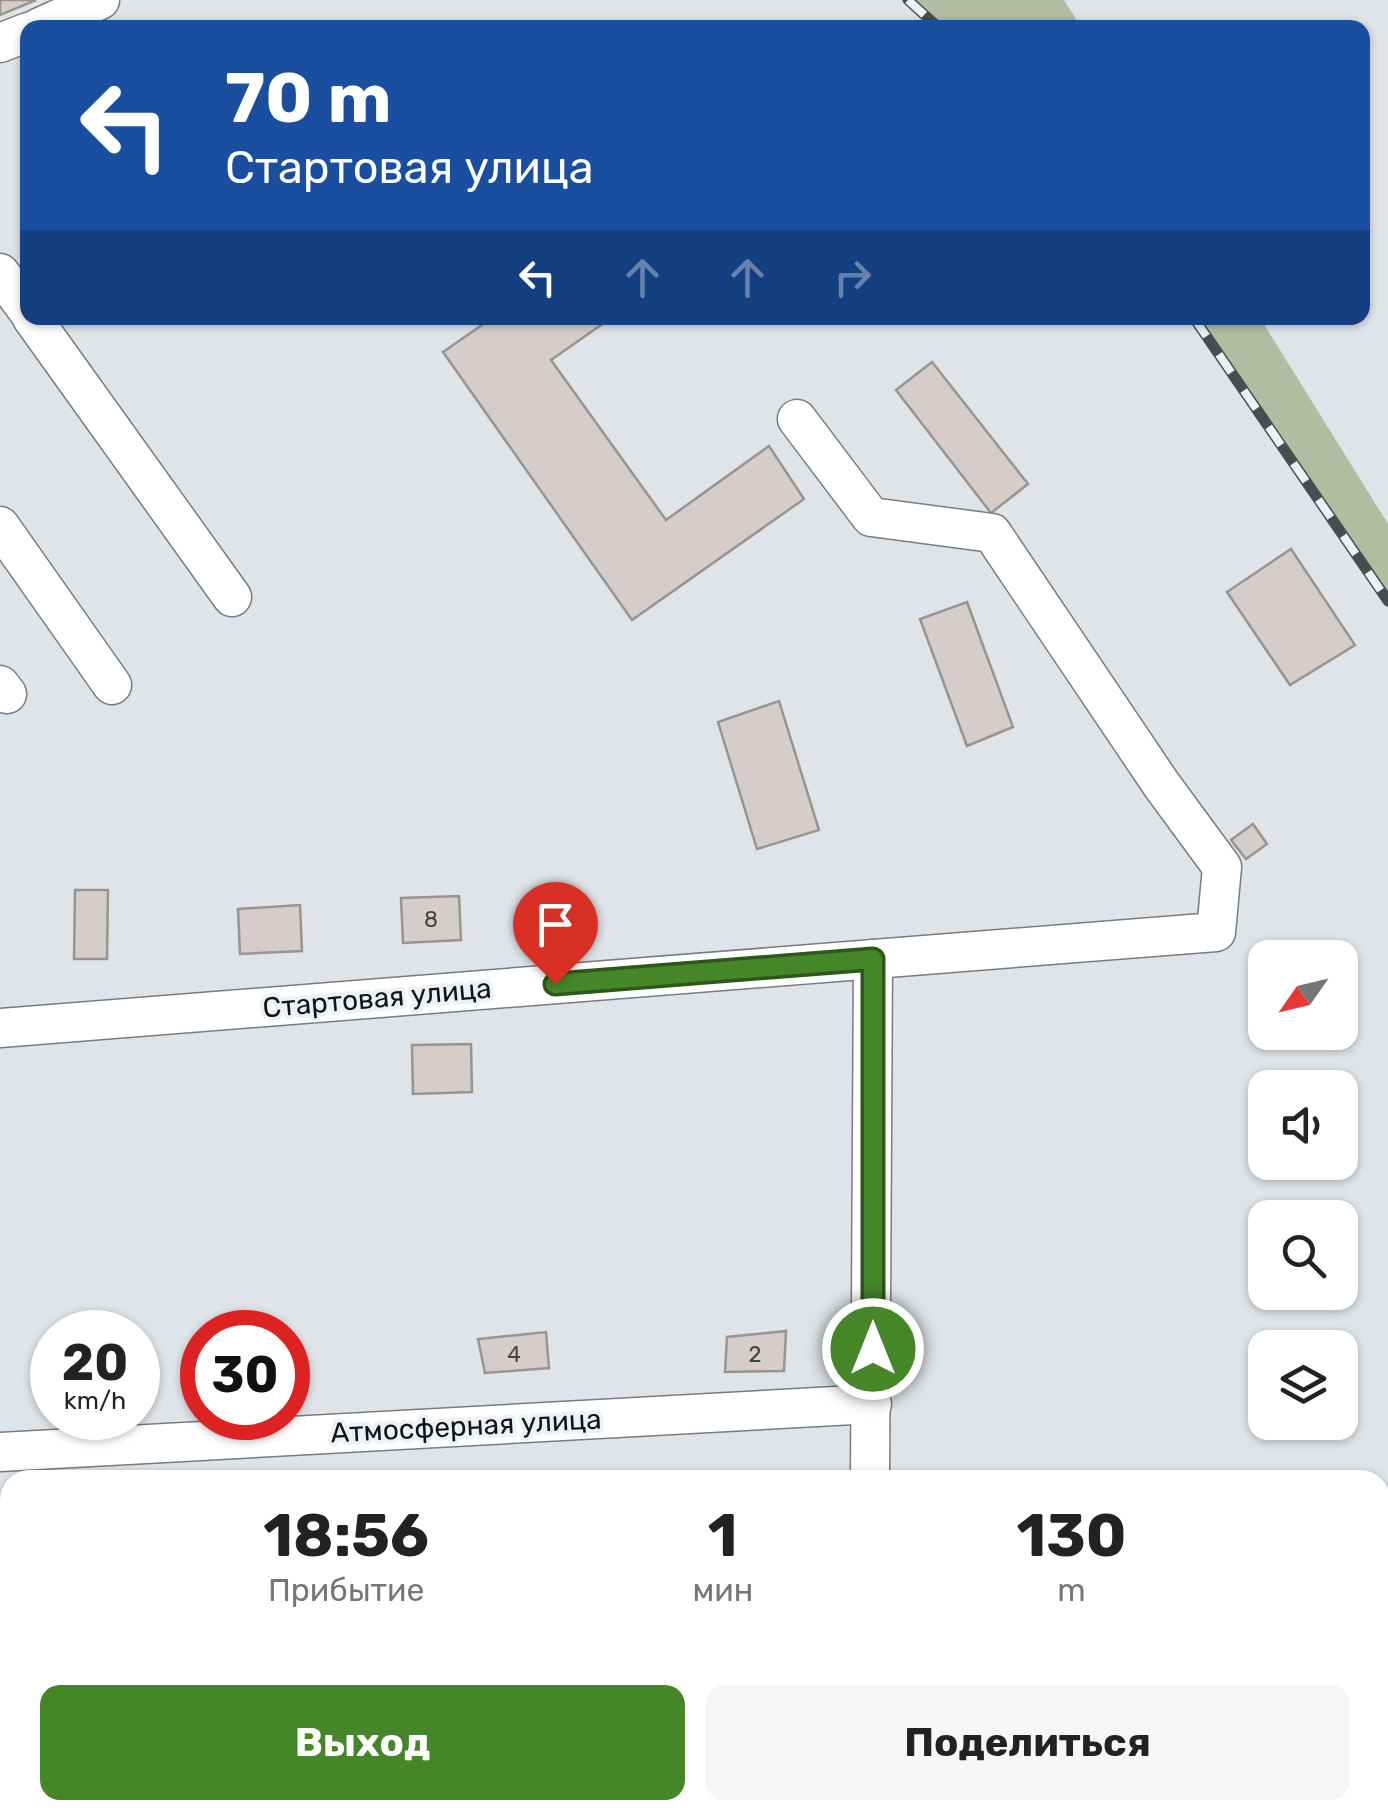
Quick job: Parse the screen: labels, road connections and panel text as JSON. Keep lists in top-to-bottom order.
{
  "streets": {
    "street": ["Стартовая улица", "Атмосферная улица"]
  },
  "house_numbers": ["8", "4", "2"],
  "north": "bottom left",
  "page": {
    "turn": ["70 m", "Стартовая улица"],
    "speed": "20 km/h",
    "limit": "30",
    "eta": [
      "18:56",
      "Прибытие",
      "1",
      "мин",
      "130",
      "m"
    ],
    "buttons": ["Выход", "Поделиться"]
  }
}
